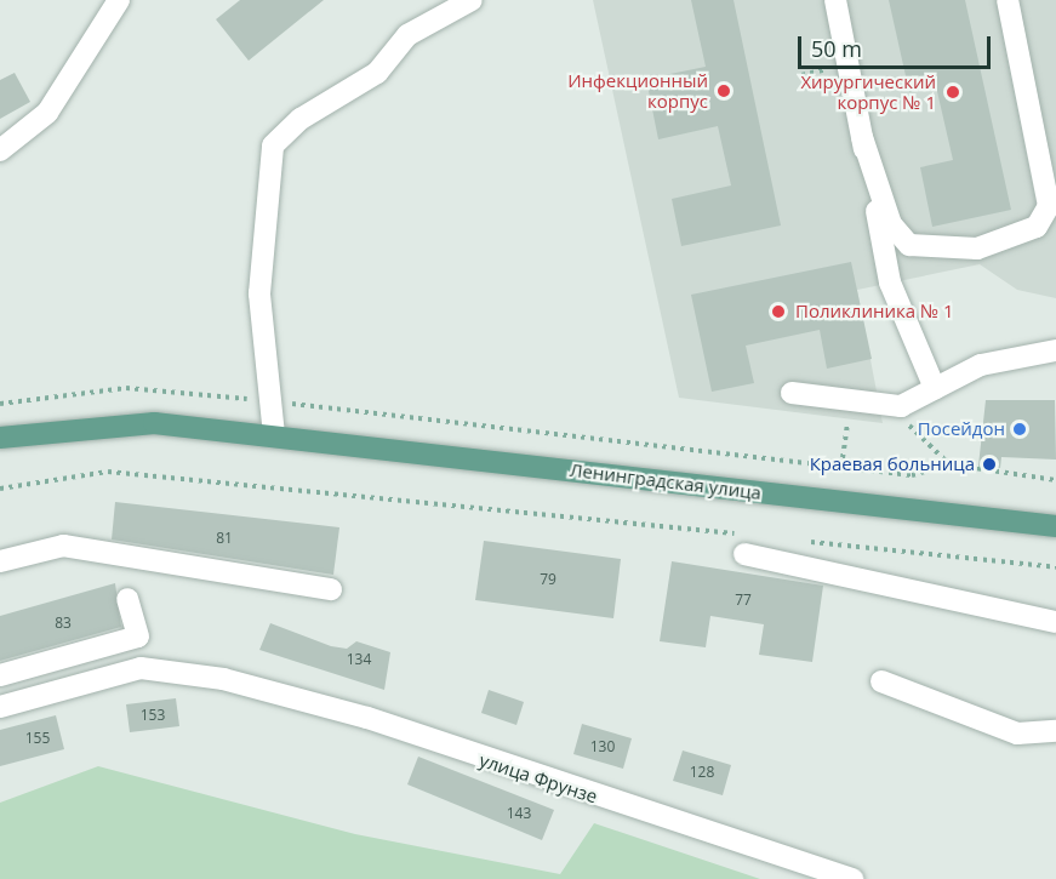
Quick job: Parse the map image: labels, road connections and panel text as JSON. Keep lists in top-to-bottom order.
{
  "streets": {
    "main road": ["Ленинградская улица"],
    "street": ["улица Фрунзе"]
  },
  "places": [
    "Инфекционный корпус",
    "Хирургический корпус № 1",
    "Поликлиника № 1",
    "Посейдон",
    "Краевая больница"
  ],
  "house_numbers": [
    "81",
    "79",
    "77",
    "83",
    "134",
    "153",
    "155",
    "130",
    "128",
    "143"
  ],
  "scale_bar": "50 m"
}
